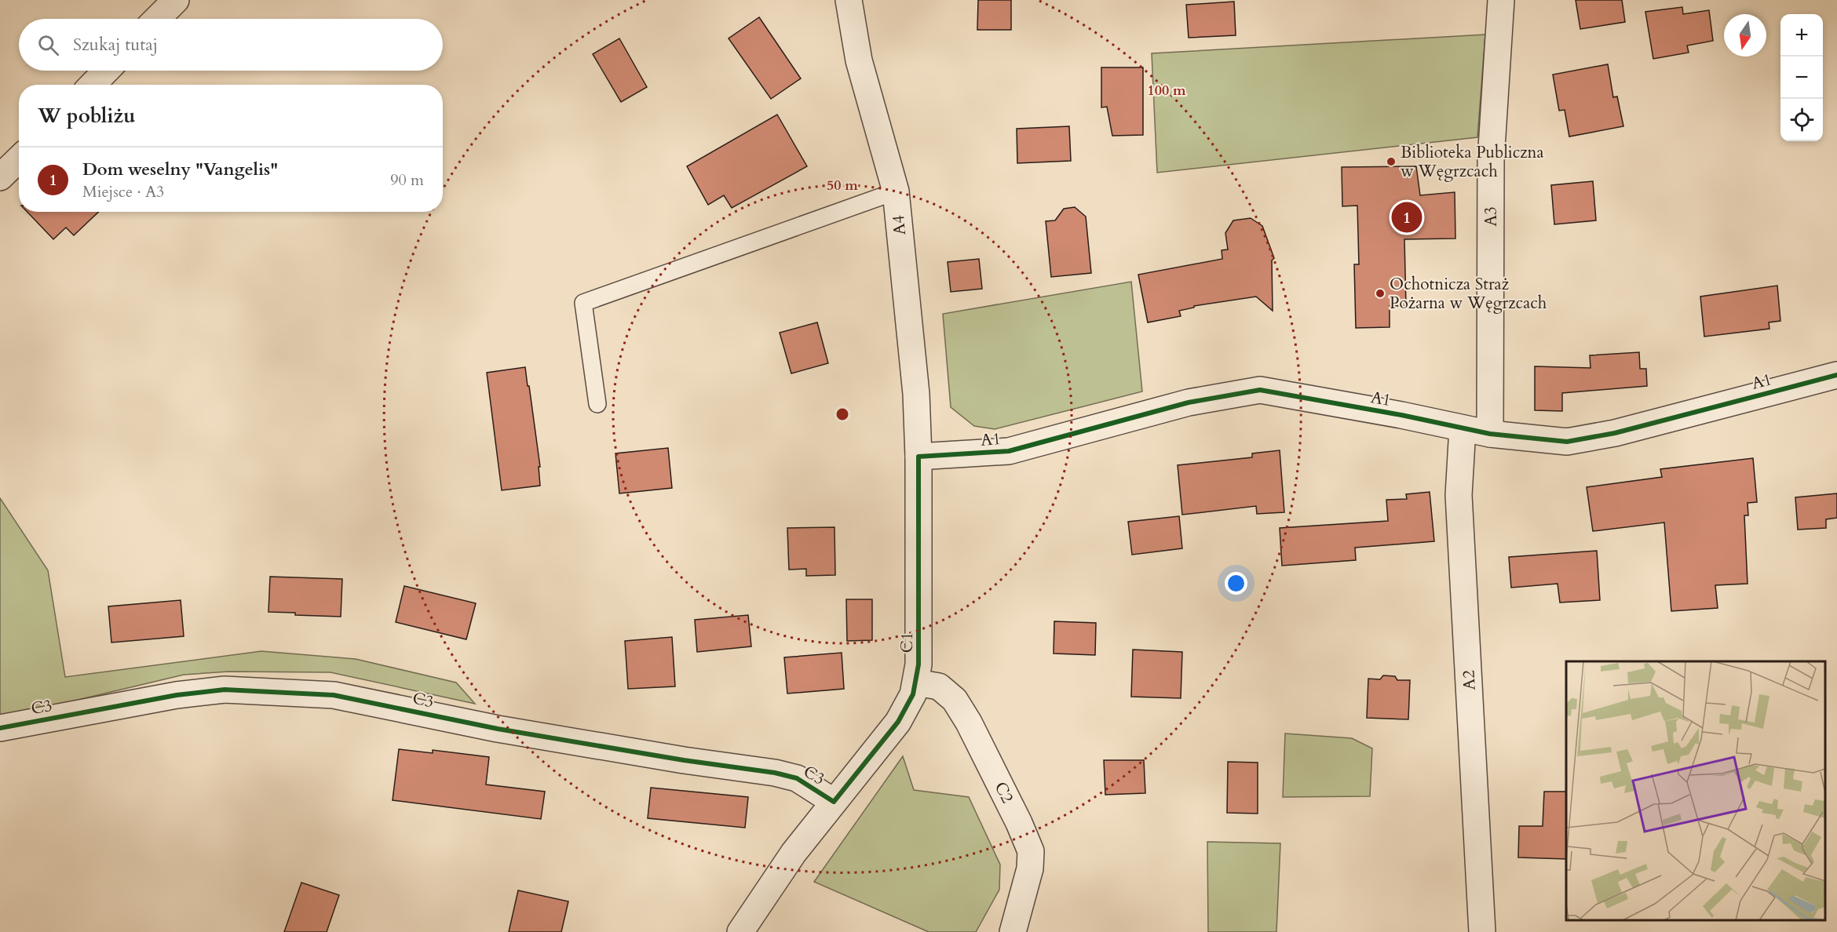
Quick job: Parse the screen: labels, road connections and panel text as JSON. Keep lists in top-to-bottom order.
{
  "streets": {
    "street": [
      "A3",
      "A4",
      "A1",
      "C1",
      "A2",
      "C3",
      "C2"
    ]
  },
  "crossings": [
    ["A3", "A1"],
    ["A4", "A1"],
    ["A4", "C1"],
    ["A1", "C1"],
    ["A1", "A2"],
    ["C1", "C3"],
    ["C1", "C2"]
  ],
  "places": ["Biblioteka Publiczna w Węgrzcach", "Ochotnicza Straż Pożarna w Węgrzcach"],
  "north": "bottom",
  "page": {
    "map_buttons": ["+", "−"],
    "search": "Szukaj tutaj",
    "heading": "W pobliżu",
    "list": [
      {
        "mark": "1",
        "name": "Dom weselny \"Vangelis\"",
        "note": "Miejsce · A3",
        "value": "90 m"
      }
    ],
    "pins": "1"
  },
  "rings": ["100 m", "50 m"]
}
